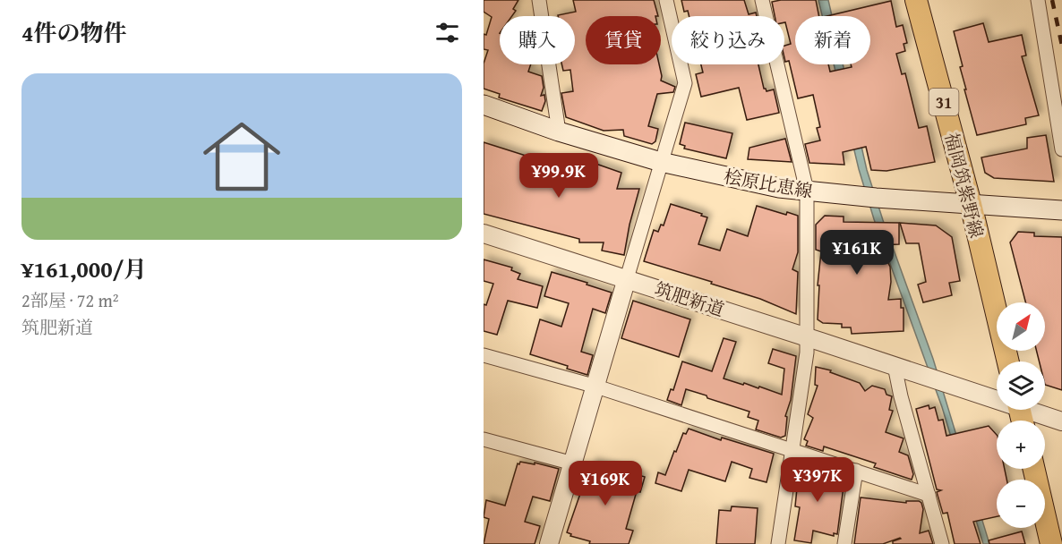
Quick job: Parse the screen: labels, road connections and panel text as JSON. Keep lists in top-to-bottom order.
{
  "streets": {
    "main road": ["31", "桧原比恵線", "福岡筑紫野線"],
    "street": ["筑肥新道"]
  },
  "crossings": [
    ["桧原比恵線", "福岡筑紫野線"]
  ],
  "north": "top right",
  "page": {
    "heading": "4件の物件",
    "chip": [
      "購入",
      "賃貸",
      "絞り込み",
      "新着"
    ],
    "list": [
      {
        "name": "¥161,000/月",
        "note": "2部屋 · 72 m² · 筑肥新道"
      }
    ],
    "price": [
      "¥99.9K",
      "¥161K",
      "¥397K",
      "¥169K"
    ],
    "map_buttons": ["+", "−"]
  }
}
